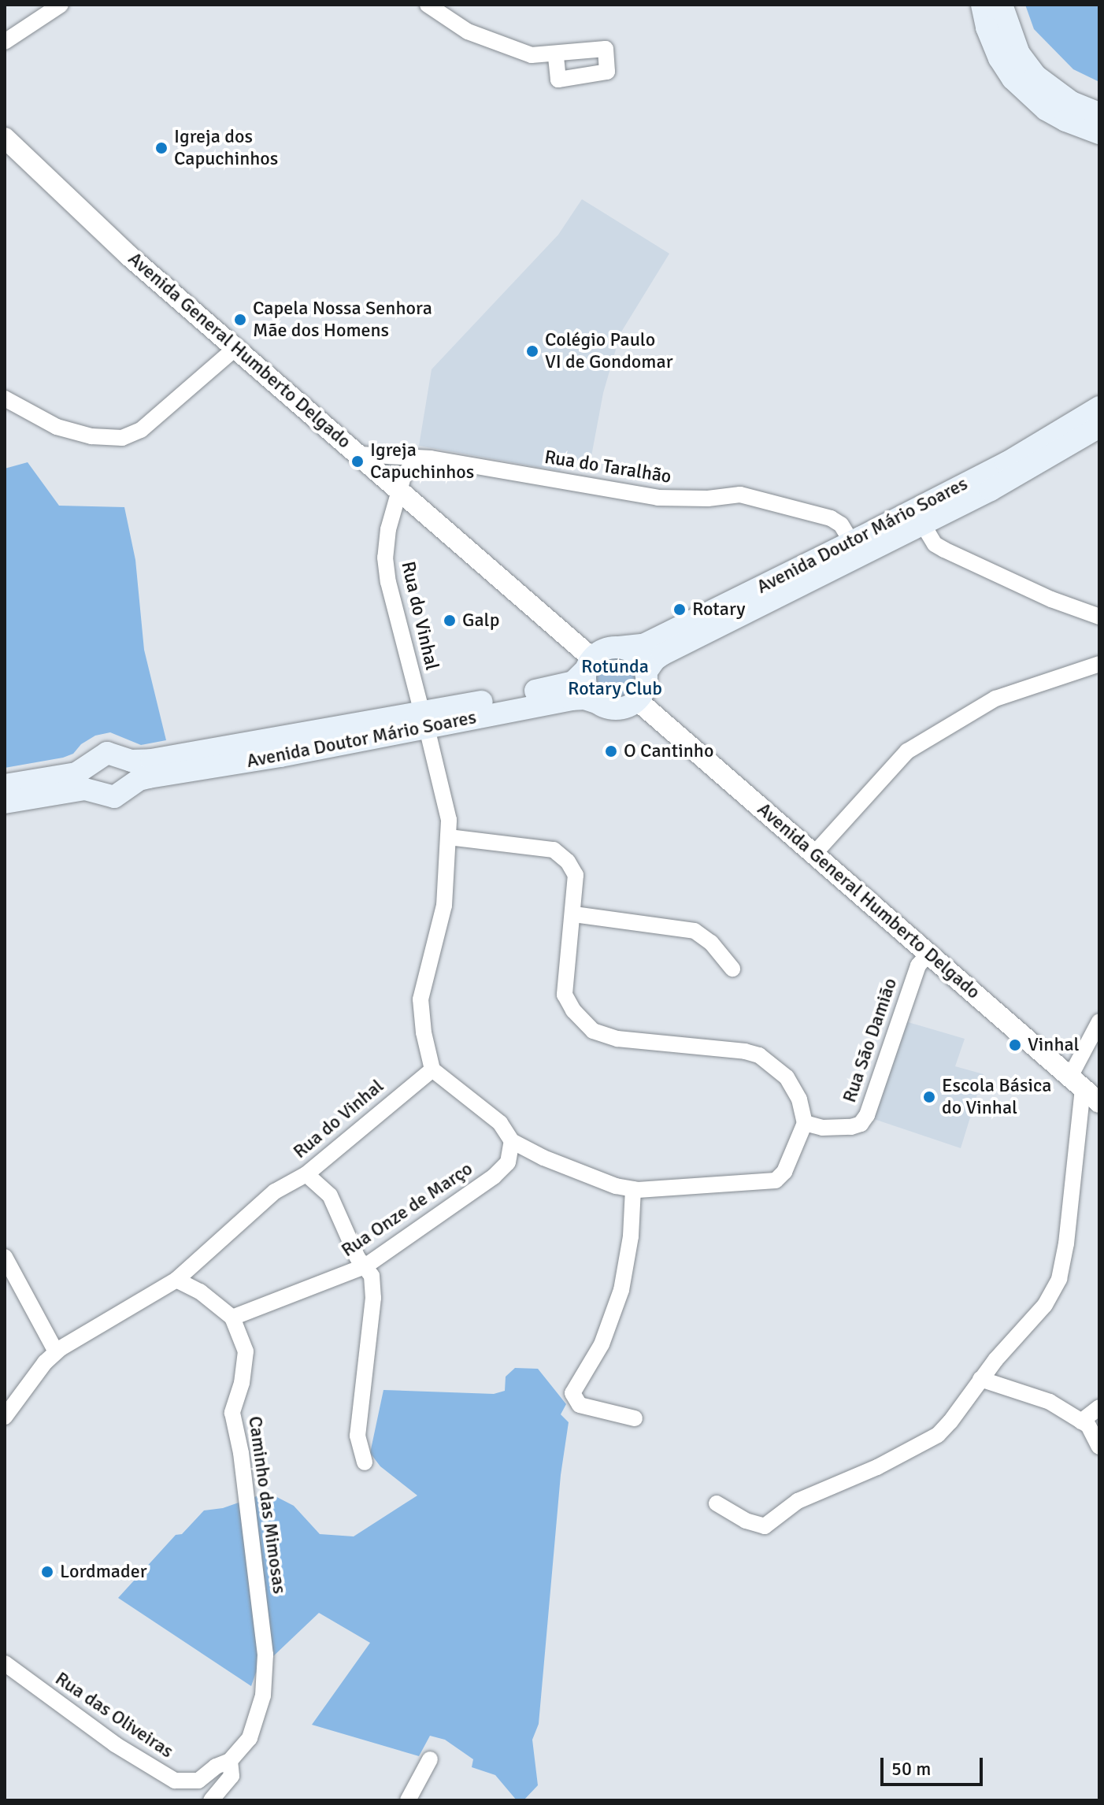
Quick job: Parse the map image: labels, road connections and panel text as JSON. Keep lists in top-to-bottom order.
{
  "streets": {
    "main road": ["Avenida Doutor Mário Soares"],
    "street": [
      "Avenida General Humberto Delgado",
      "Rua do Taralhão",
      "Rua do Vinhal",
      "Rua São Damião",
      "Rua Onze de Março",
      "Caminho das Mimosas",
      "Rua das Oliveiras"
    ]
  },
  "crossings": [
    ["Avenida General Humberto Delgado", "Rua do Taralhão"],
    ["Avenida General Humberto Delgado", "Avenida Doutor Mário Soares"],
    ["Avenida General Humberto Delgado", "Rua do Vinhal"],
    ["Avenida General Humberto Delgado", "Rua São Damião"],
    ["Rua do Taralhão", "Avenida Doutor Mário Soares"],
    ["Avenida Doutor Mário Soares", "Rua do Vinhal"],
    ["Rua do Vinhal", "Caminho das Mimosas"],
    ["Rua Onze de Março", "Caminho das Mimosas"],
    ["Caminho das Mimosas", "Rua das Oliveiras"]
  ],
  "parks": ["Rotunda Rotary Club"],
  "places": [
    "Igreja dos Capuchinhos",
    "Capela Nossa Senhora Mãe dos Homens",
    "Colégio Paulo VI de Gondomar",
    "Igreja Capuchinhos",
    "Rotary",
    "Galp",
    "O Cantinho",
    "Vinhal",
    "Escola Básica do Vinhal",
    "Lordmader"
  ],
  "scale_bar": "50 m"
}
